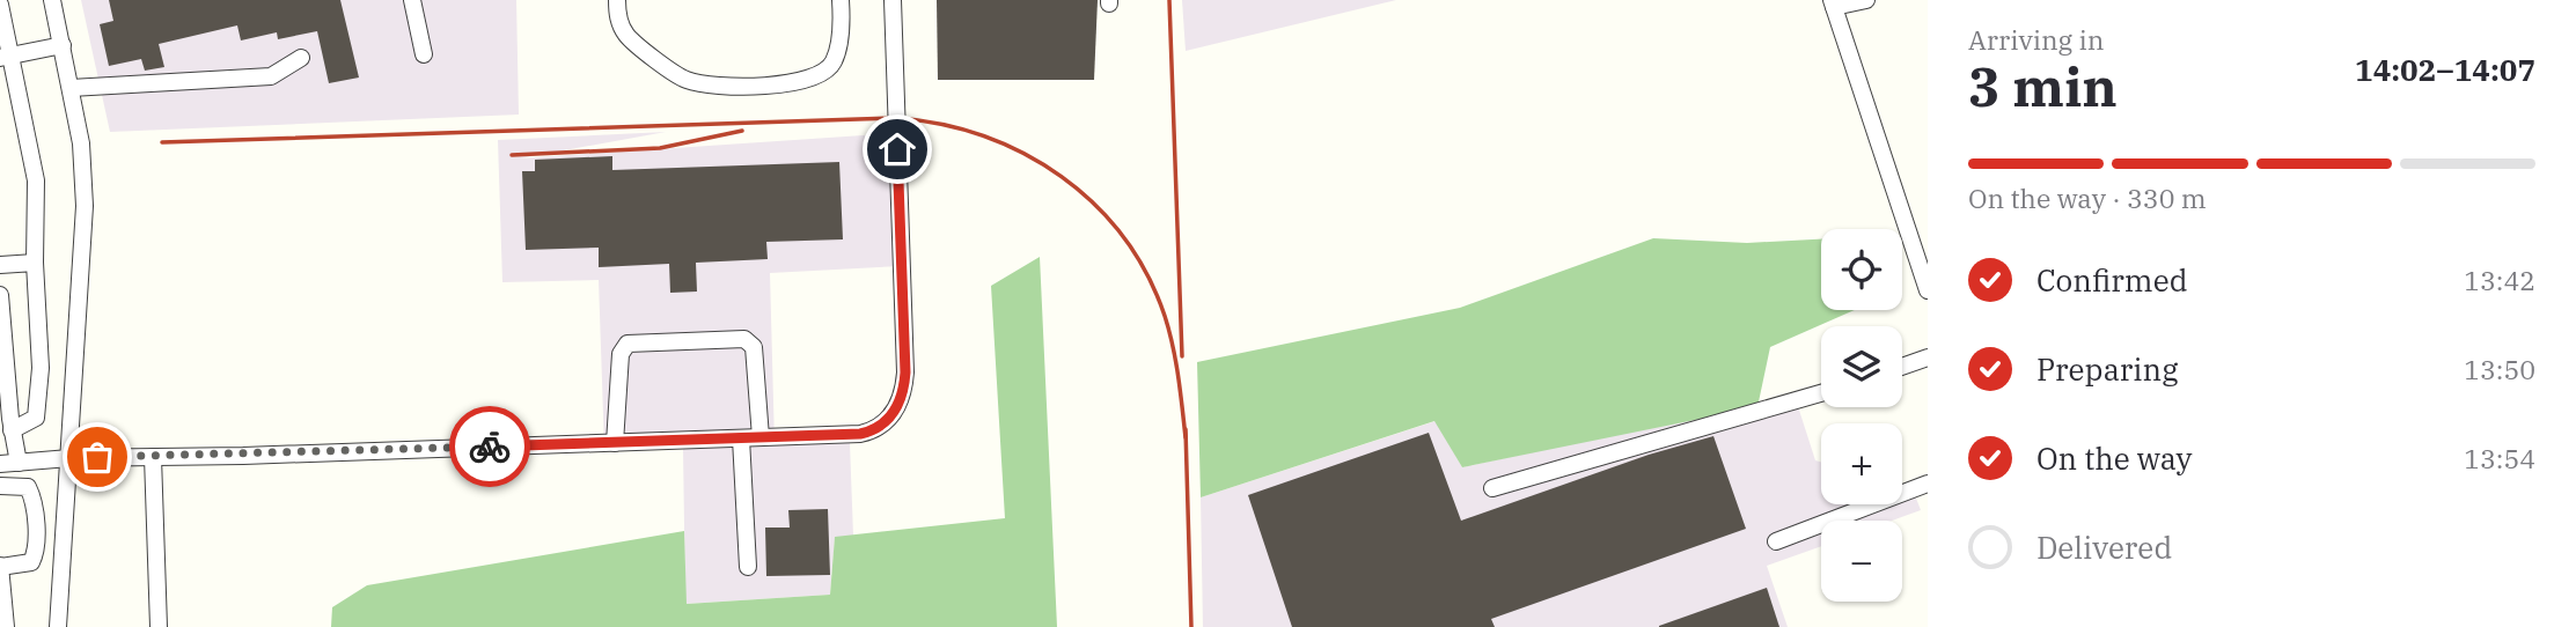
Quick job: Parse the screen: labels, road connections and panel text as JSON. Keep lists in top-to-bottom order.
{
  "page": {
    "heading": ["3 min", "Arriving in", "14:02–14:07"],
    "bar": "On the way · 330 m",
    "map_buttons": ["+", "−"],
    "list": [
      ["Confirmed", "13:42"],
      ["Preparing", "13:50"],
      ["On the way", "13:54"],
      "Delivered"
    ]
  }
}
